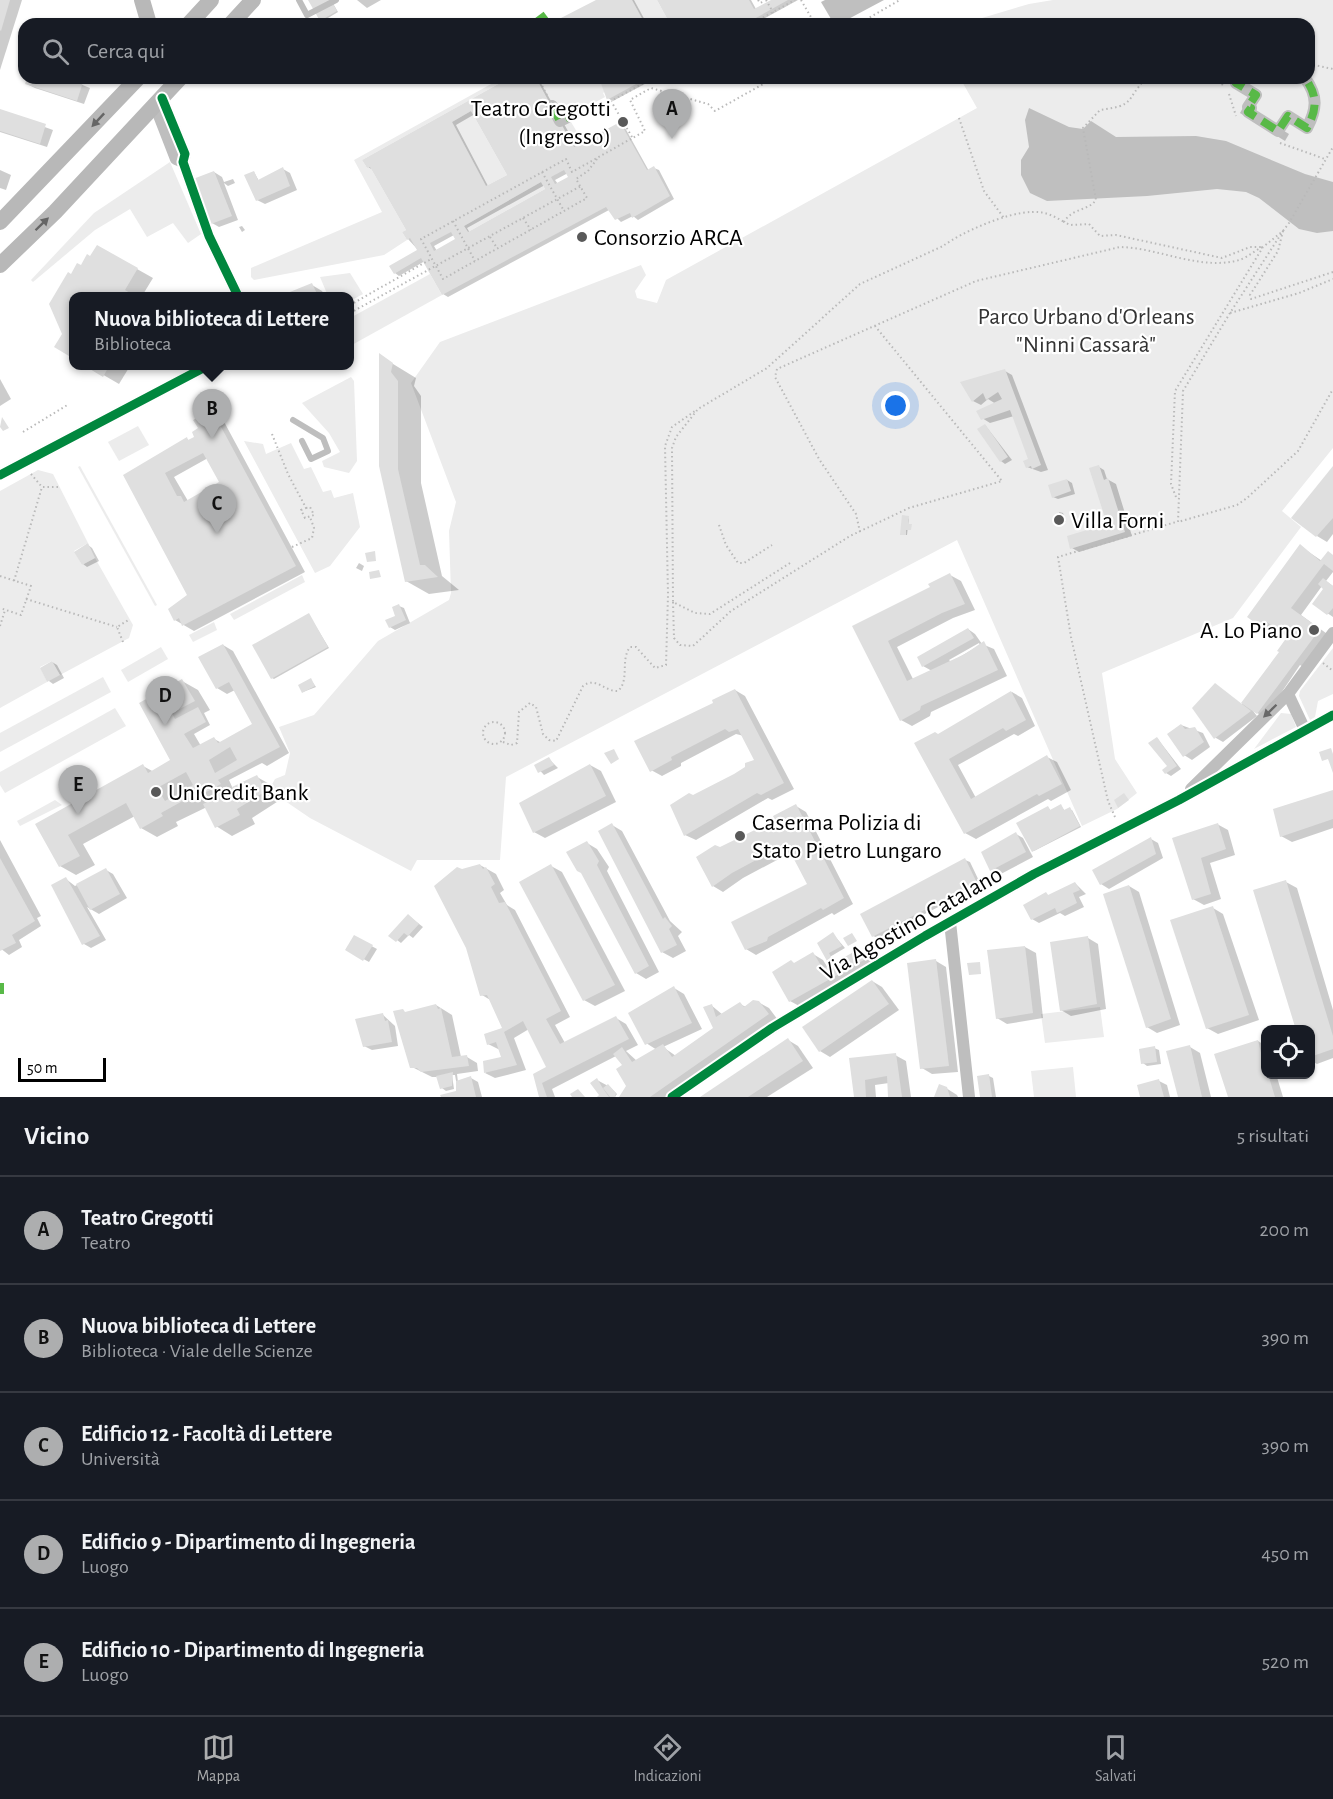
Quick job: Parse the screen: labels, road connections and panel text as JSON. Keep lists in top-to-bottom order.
{
  "streets": {
    "street": ["Via Agostino Catalano"]
  },
  "parks": ["Parco Urbano d'Orleans \"Ninni Cassarà\""],
  "places": [
    "Teatro Gregotti (Ingresso)",
    "Consorzio ARCA",
    "Villa Forni",
    "A. Lo Piano",
    "UniCredit Bank",
    "Caserma Polizia di Stato Pietro Lungaro"
  ],
  "scale_bar": "50 m",
  "page": {
    "search": "Cerca qui",
    "pins": [
      "A",
      "B",
      "C",
      "D",
      "E"
    ],
    "popup": ["Nuova biblioteca di Lettere", "Biblioteca"],
    "scale": "50 m",
    "heading": ["Vicino", "5 risultati"],
    "list": [
      {
        "mark": "A",
        "name": "Teatro Gregotti",
        "note": "Teatro",
        "value": "200 m"
      },
      {
        "mark": "B",
        "name": "Nuova biblioteca di Lettere",
        "note": "Biblioteca · Viale delle Scienze",
        "value": "390 m"
      },
      {
        "mark": "C",
        "name": "Edificio 12 - Facoltà di Lettere",
        "note": "Università",
        "value": "390 m"
      },
      {
        "mark": "D",
        "name": "Edificio 9 - Dipartimento di Ingegneria",
        "note": "Luogo",
        "value": "450 m"
      },
      {
        "mark": "E",
        "name": "Edificio 10 - Dipartimento di Ingegneria",
        "note": "Luogo",
        "value": "520 m"
      }
    ],
    "nav": ["Mappa", "Indicazioni", "Salvati"]
  }
}
